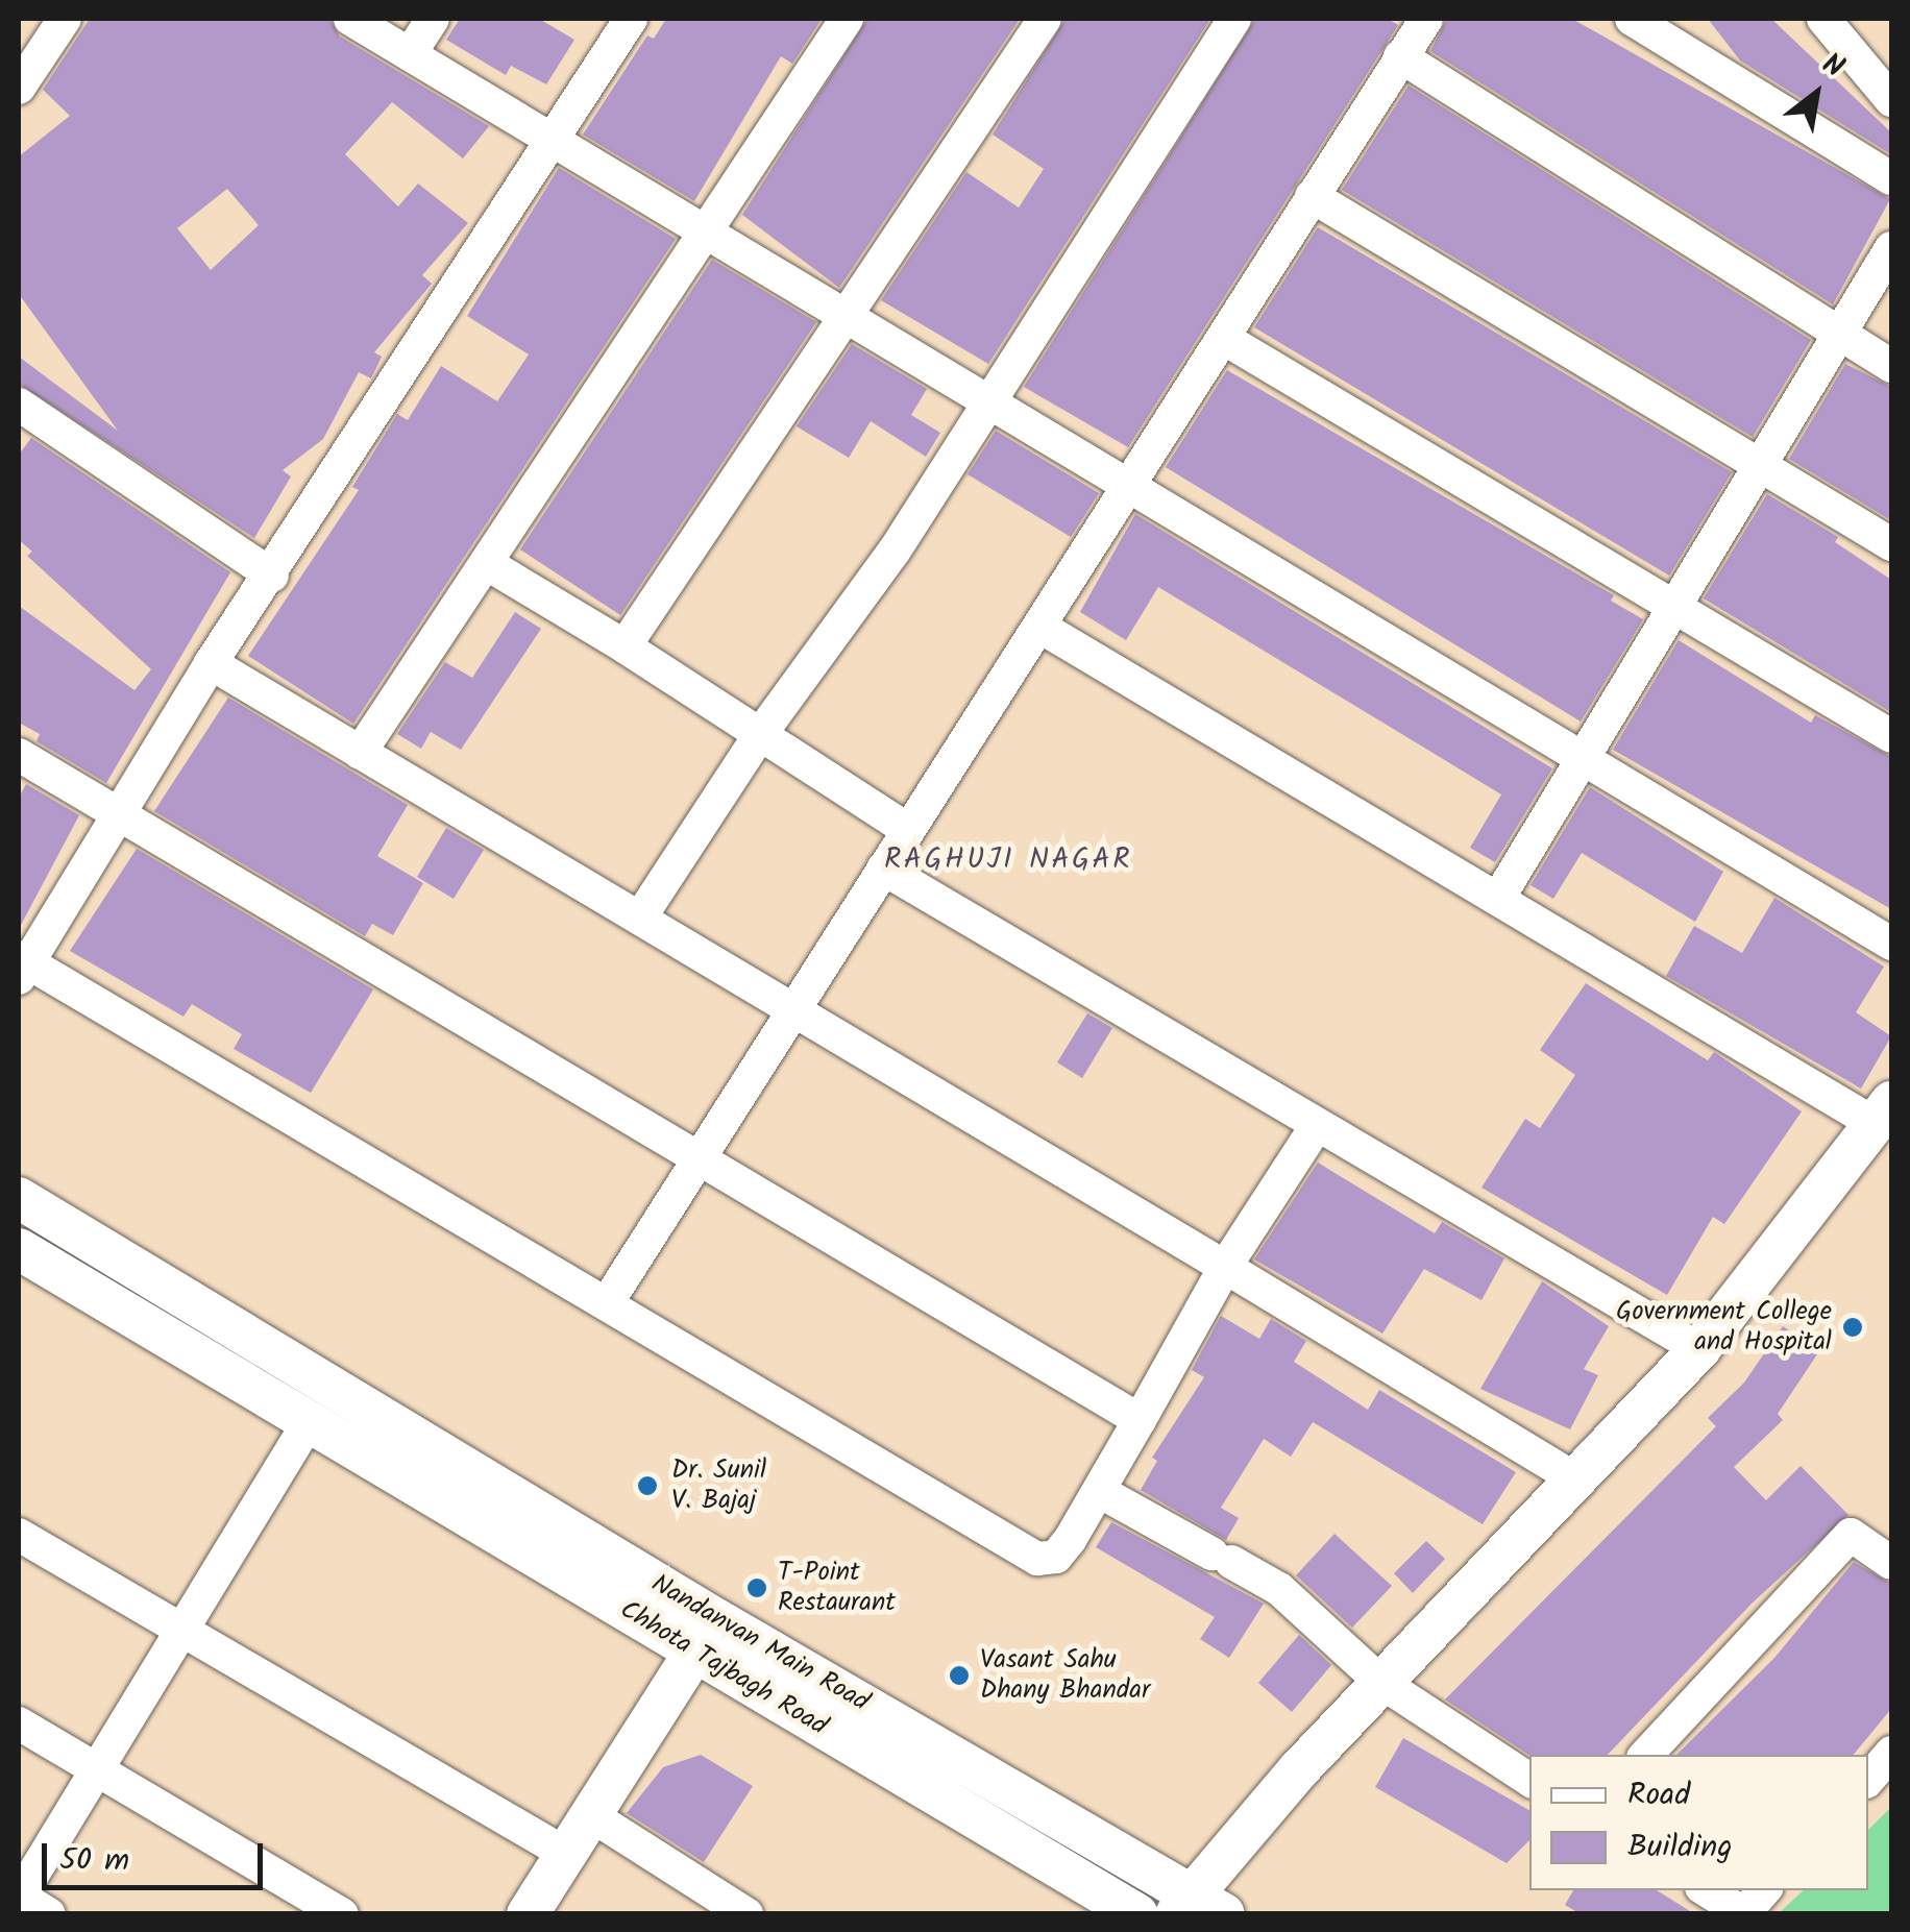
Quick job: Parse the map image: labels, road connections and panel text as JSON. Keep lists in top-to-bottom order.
{
  "streets": {
    "main road": ["Nandanvan Main Road", "Chhota Tajbagh Road"]
  },
  "crossings": [
    ["Nandanvan Main Road", "Chhota Tajbagh Road"]
  ],
  "districts": ["RAGHUJI NAGAR"],
  "places": [
    "Government College and Hospital",
    "Dr. Sunil V. Bajaj",
    "T-Point Restaurant",
    "Vasant Sahu Dhany Bhandar"
  ],
  "legend": ["Road", "Building"],
  "scale_bar": "50 m",
  "north": "top right"
}
